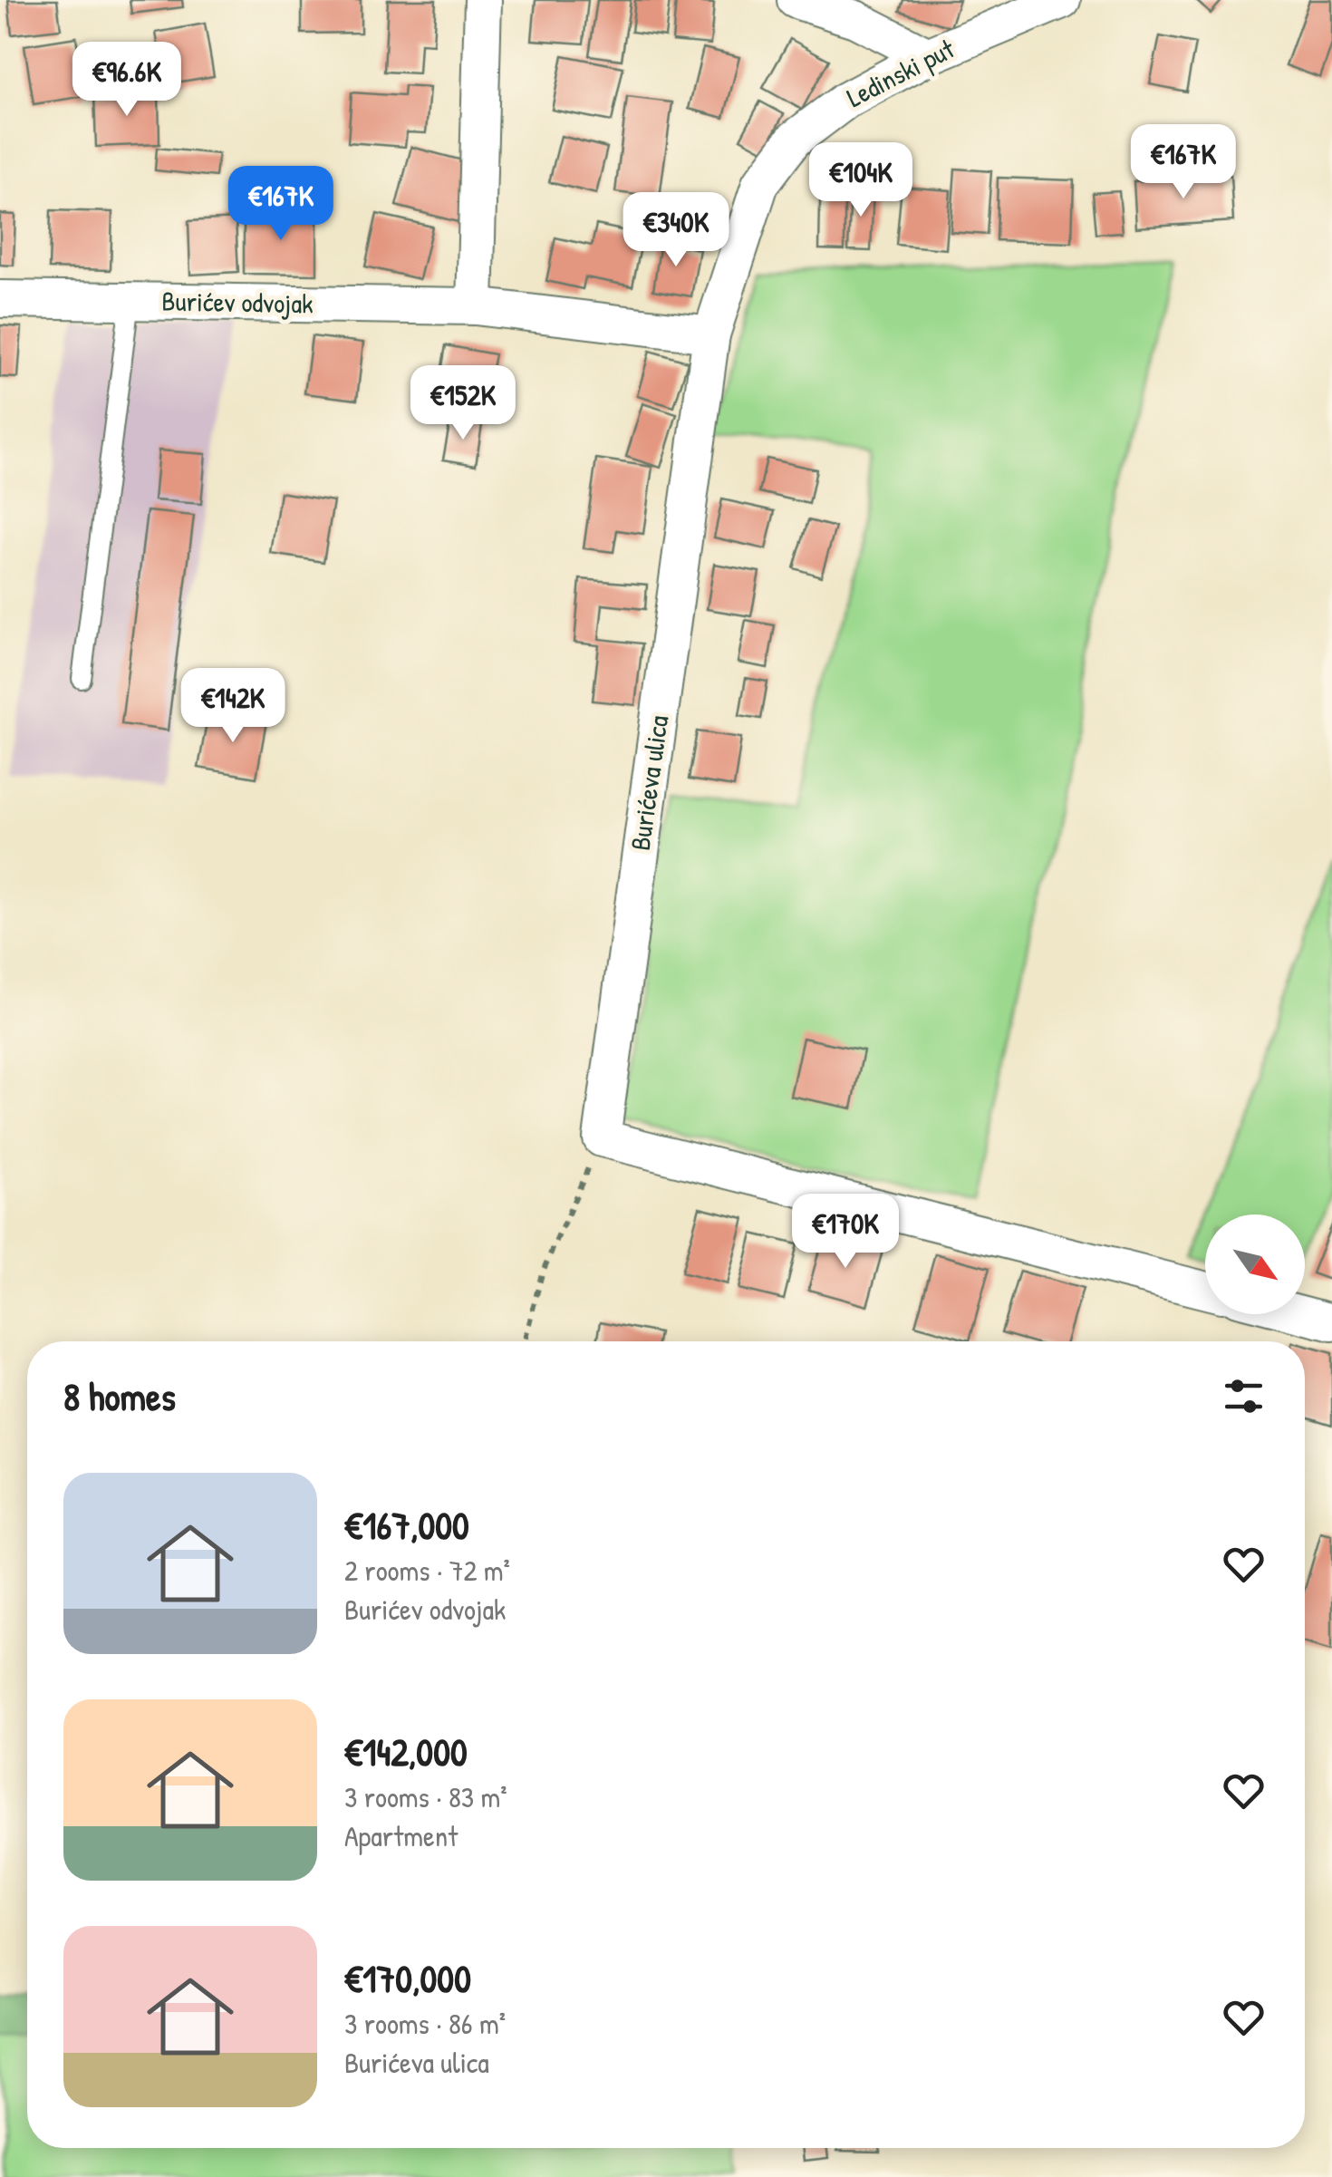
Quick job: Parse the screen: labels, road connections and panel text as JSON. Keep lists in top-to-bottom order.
{
  "streets": {
    "street": ["Ledinski put", "Burićev odvojak", "Burićeva ulica"]
  },
  "crossings": [
    ["Ledinski put", "Burićeva ulica"]
  ],
  "north": "bottom right",
  "page": {
    "price": [
      "€96.6K",
      "€167K",
      "€104K",
      "€167K",
      "€340K",
      "€152K",
      "€142K",
      "€170K"
    ],
    "heading": "8 homes",
    "list": [
      {
        "name": "€167,000",
        "note": "2 rooms · 72 m² · Burićev odvojak"
      },
      {
        "name": "€142,000",
        "note": "3 rooms · 83 m² · Apartment"
      },
      {
        "name": "€170,000",
        "note": "3 rooms · 86 m² · Burićeva ulica"
      }
    ]
  }
}
